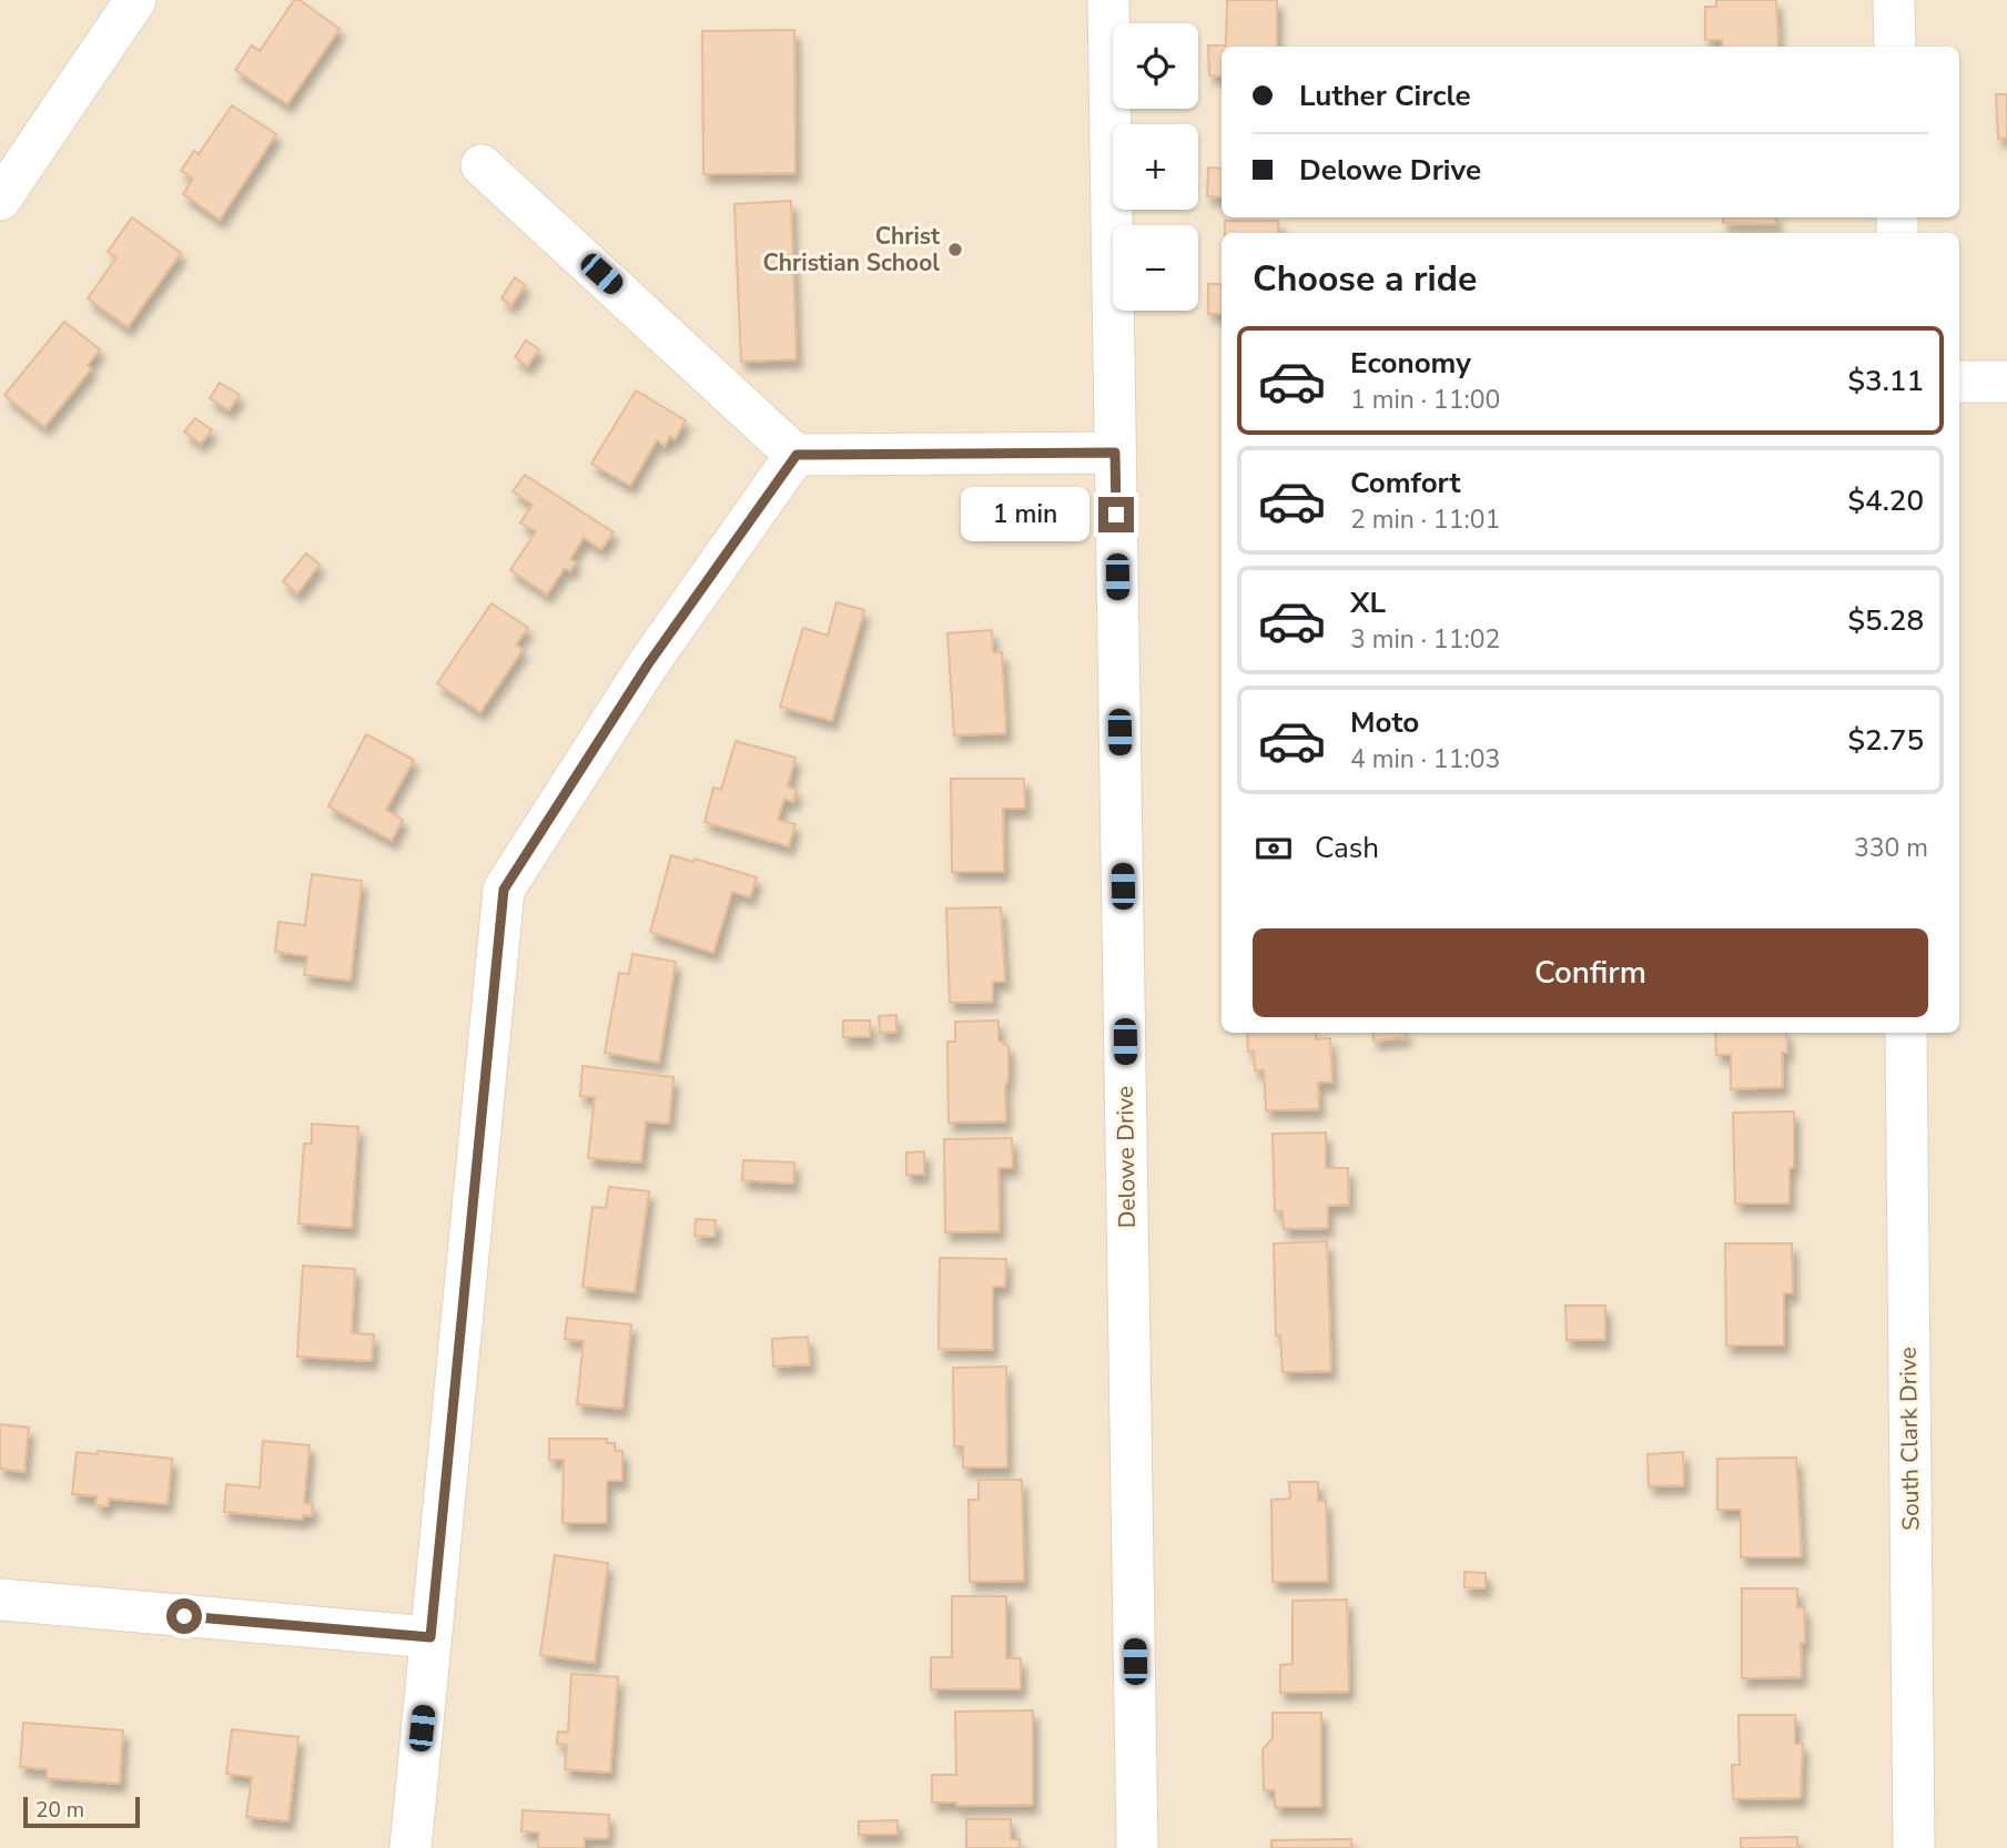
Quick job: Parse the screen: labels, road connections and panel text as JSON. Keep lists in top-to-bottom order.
{
  "streets": {
    "street": ["Delowe Drive", "South Clark Drive"]
  },
  "places": ["Christ Christian School"],
  "scale_bar": "20 m",
  "page": {
    "map_buttons": ["+", "−"],
    "banner": ["Luther Circle", "Delowe Drive"],
    "heading": "Choose a ride",
    "list": [
      {
        "name": "Economy",
        "note": "1 min · 11:00",
        "value": "$3.11"
      },
      {
        "name": "Comfort",
        "note": "2 min · 11:01",
        "value": "$4.20"
      },
      {
        "name": "XL",
        "note": "3 min · 11:02",
        "value": "$5.28"
      },
      {
        "name": "Moto",
        "note": "4 min · 11:03",
        "value": "$2.75"
      }
    ],
    "bubble": "1 min",
    "pay": ["Cash", "330 m"],
    "buttons": "Confirm",
    "scale": "20 m"
  }
}
